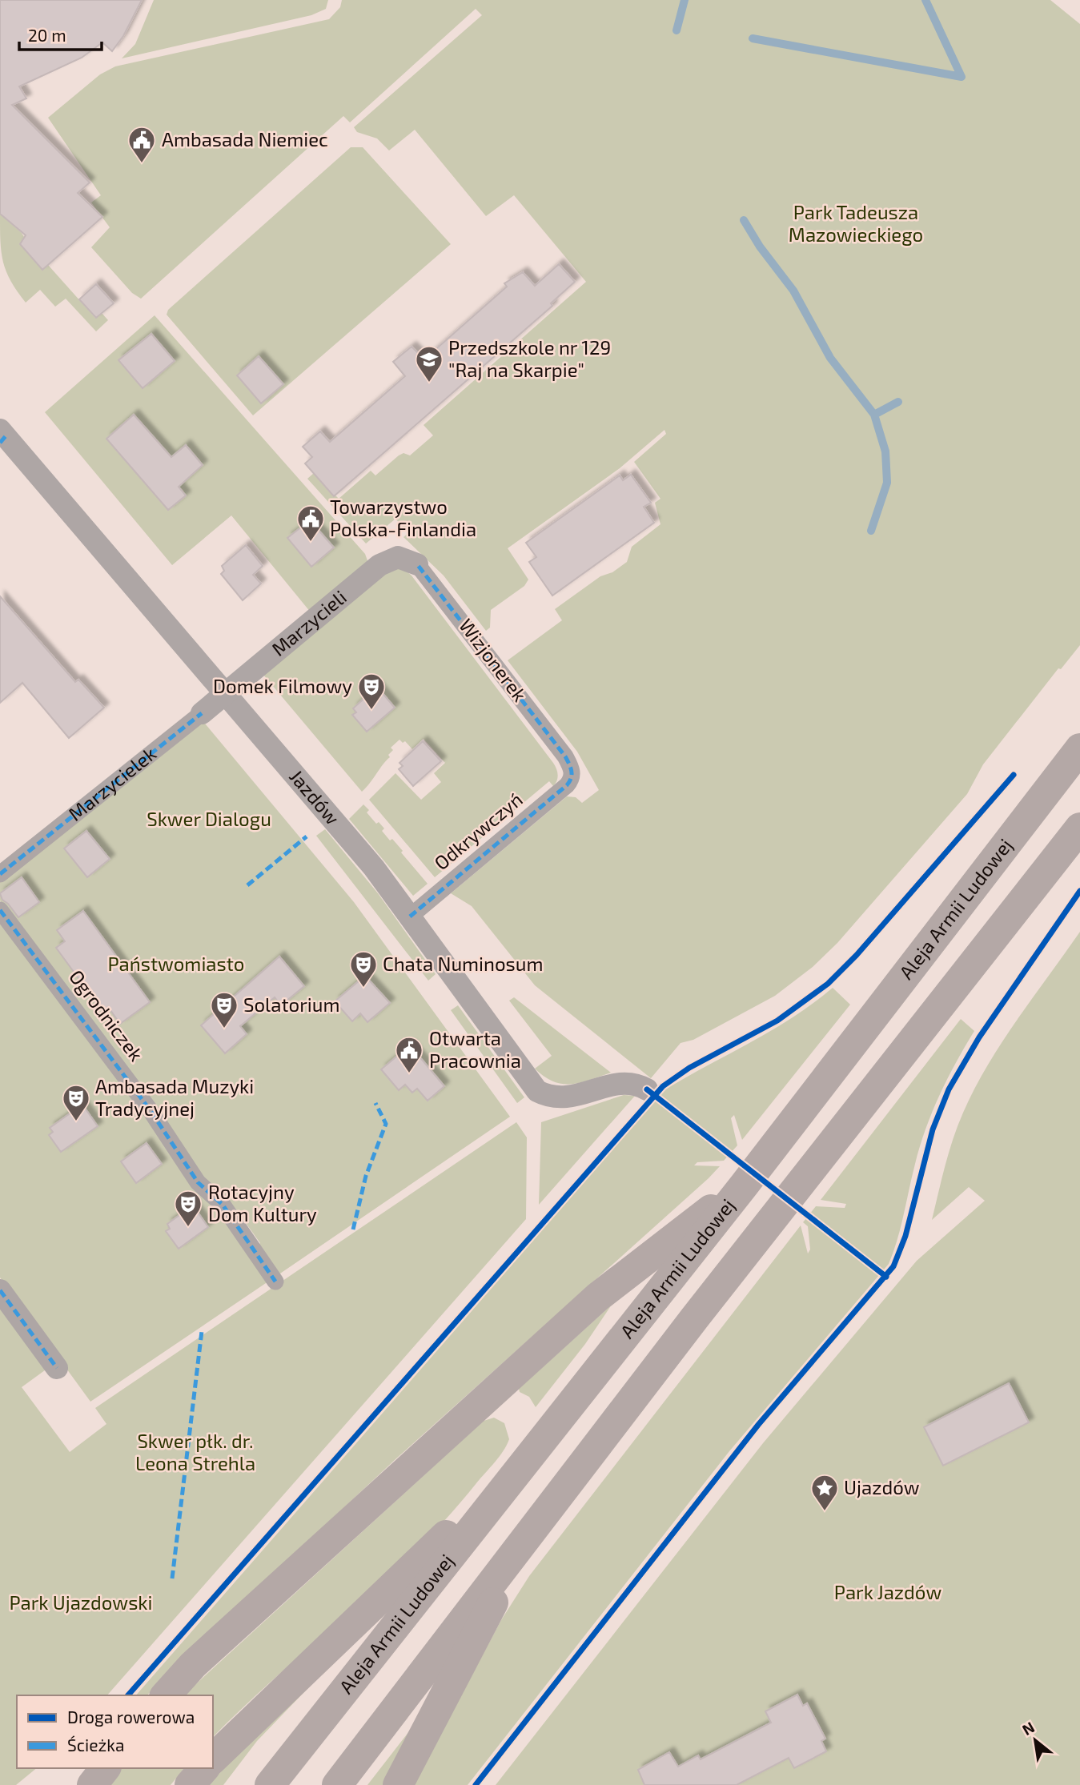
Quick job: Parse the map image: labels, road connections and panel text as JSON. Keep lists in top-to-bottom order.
{
  "streets": {
    "main road": ["Aleja Armii Ludowej"],
    "street": [
      "Marzycieli",
      "Wizjonerek",
      "Marzycielek",
      "Jazdów",
      "Odkrywczyń",
      "Ogrodniczek"
    ]
  },
  "crossings": [
    ["Marzycieli", "Wizjonerek"],
    ["Marzycieli", "Marzycielek"],
    ["Marzycieli", "Jazdów"],
    ["Wizjonerek", "Odkrywczyń"],
    ["Marzycielek", "Jazdów"],
    ["Jazdów", "Odkrywczyń"]
  ],
  "parks": [
    "Park Tadeusza Mazowieckiego",
    "Skwer Dialogu",
    "Państwomiasto",
    "Skwer płk. dr. Leona Strehla",
    "Park Jazdów",
    "Park Ujazdowski"
  ],
  "places": {
    "public building": ["Ambasada Niemiec", "Towarzystwo Polska-Finlandia", "Otwarta Pracownia"],
    "school or university": ["Przedszkole nr 129 \"Raj na Skarpie\""],
    "theatre": [
      "Domek Filmowy",
      "Chata Numinosum",
      "Solatorium",
      "Ambasada Muzyki Tradycyjnej",
      "Rotacyjny Dom Kultury"
    ],
    "place": ["Ujazdów"]
  },
  "legend": ["Droga rowerowa", "Ścieżka"],
  "scale_bar": "20 m",
  "north": "top left"
}
